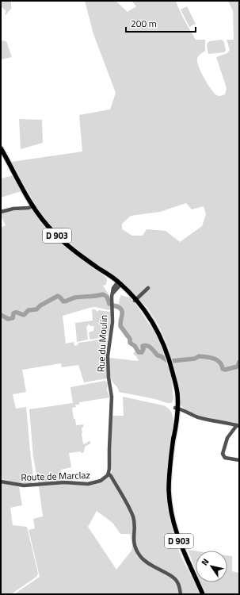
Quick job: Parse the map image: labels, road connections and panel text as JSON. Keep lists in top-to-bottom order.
{
  "streets": {
    "main road": ["D 903"],
    "street": ["Rue du Moulin", "Route de Marclaz"]
  },
  "crossings": [
    ["D 903", "Rue du Moulin"],
    ["Rue du Moulin", "Route de Marclaz"]
  ],
  "scale_bar": "200 m",
  "north": "top left"
}
